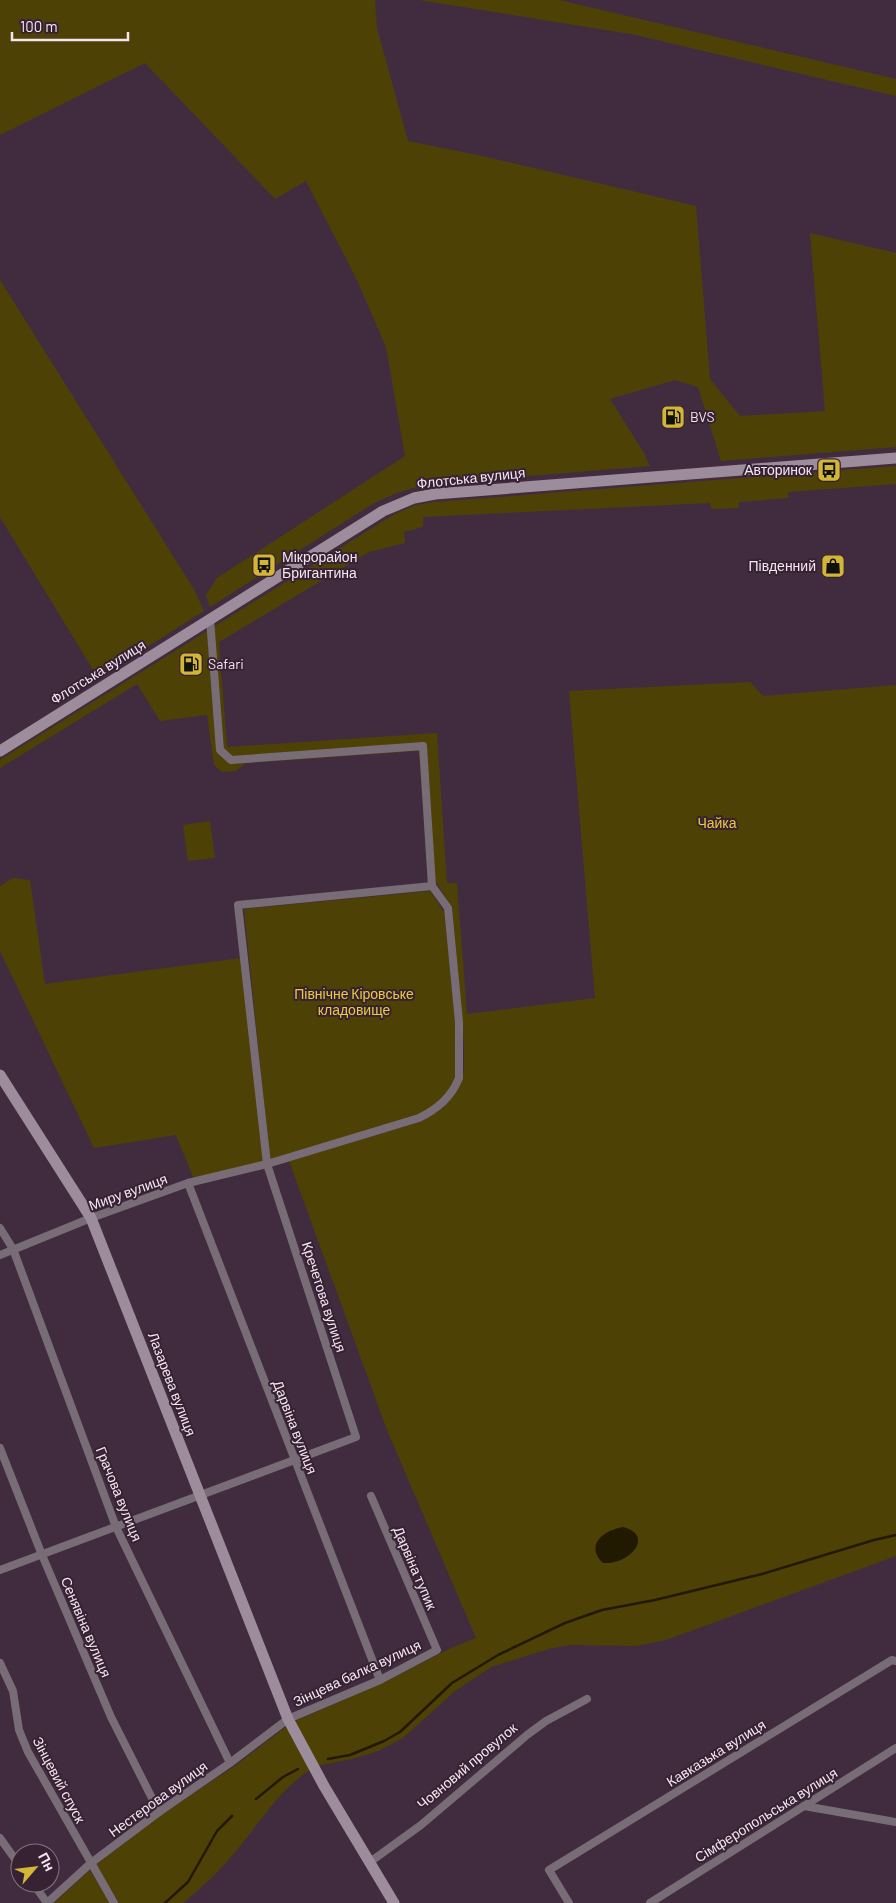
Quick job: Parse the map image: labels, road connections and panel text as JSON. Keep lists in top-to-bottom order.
{
  "streets": {
    "street": [
      "Флотська вулиця",
      "Миру вулиця",
      "Кречетова вулиця",
      "Лазарева вулиця",
      "Дарвіна вулиця",
      "Грачова вулиця",
      "Дарвіна тупик",
      "Сенявіна вулиця",
      "Зінцева балка вулиця",
      "Кавказька вулиця",
      "Човновий провулок",
      "Зінцевий спуск",
      "Нестерова вулиця",
      "Сімферопольська вулиця"
    ]
  },
  "crossings": [
    ["Миру вулиця", "Кречетова вулиця"],
    ["Миру вулиця", "Лазарева вулиця"],
    ["Миру вулиця", "Дарвіна вулиця"],
    ["Миру вулиця", "Грачова вулиця"],
    ["Кречетова вулиця", "Дарвіна вулиця"],
    ["Лазарева вулиця", "Зінцева балка вулиця"],
    ["Лазарева вулиця", "Нестерова вулиця"],
    ["Дарвіна вулиця", "Зінцева балка вулиця"],
    ["Грачова вулиця", "Нестерова вулиця"],
    ["Дарвіна тупик", "Зінцева балка вулиця"],
    ["Сенявіна вулиця", "Нестерова вулиця"],
    ["Зінцева балка вулиця", "Нестерова вулиця"],
    ["Зінцевий спуск", "Нестерова вулиця"]
  ],
  "parks": ["Чайка", "Північне Кіровське кладовище"],
  "places": {
    "fuel station": ["BVS", "Safari"],
    "bus stop": ["Авторинок", "Мікрорайон Бригантина"],
    "shop": ["Південний"]
  },
  "scale_bar": "100 m",
  "north": "top right"
}
